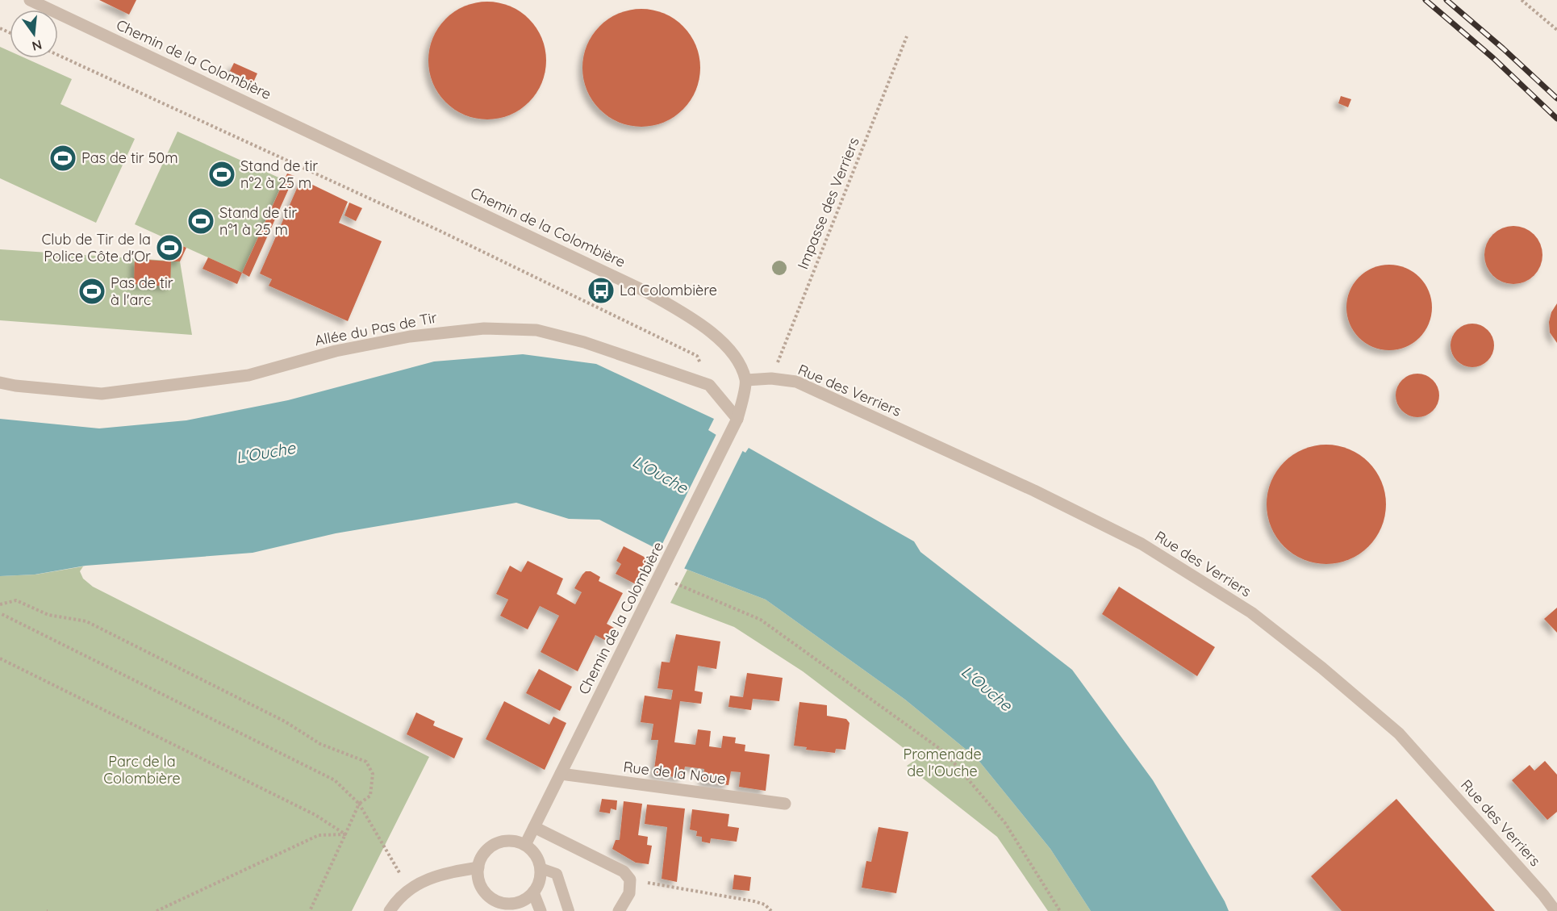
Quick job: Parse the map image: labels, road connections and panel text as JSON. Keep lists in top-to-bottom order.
{
  "streets": {
    "street": [
      "Chemin de la Colombière",
      "Allée du Pas de Tir",
      "Rue des Verriers",
      "Rue de la Noue"
    ],
    "path": ["Impasse des Verriers"]
  },
  "crossings": [
    ["Chemin de la Colombière", "Rue des Verriers"],
    ["Chemin de la Colombière", "Rue de la Noue"],
    ["Impasse des Verriers", "Rue des Verriers"]
  ],
  "water": ["L'Ouche"],
  "parks": ["Promenade de l'Ouche", "Parc de la Colombière"],
  "places": {
    "sports": [
      "Pas de tir 50m",
      "Stand de tir n°2 à 25 m",
      "Stand de tir n°1 à 25 m",
      "Club de Tir de la Police Côte d'Or",
      "Pas de tir à l'arc"
    ],
    "bus stop": ["La Colombière"]
  },
  "north": "bottom"
}
